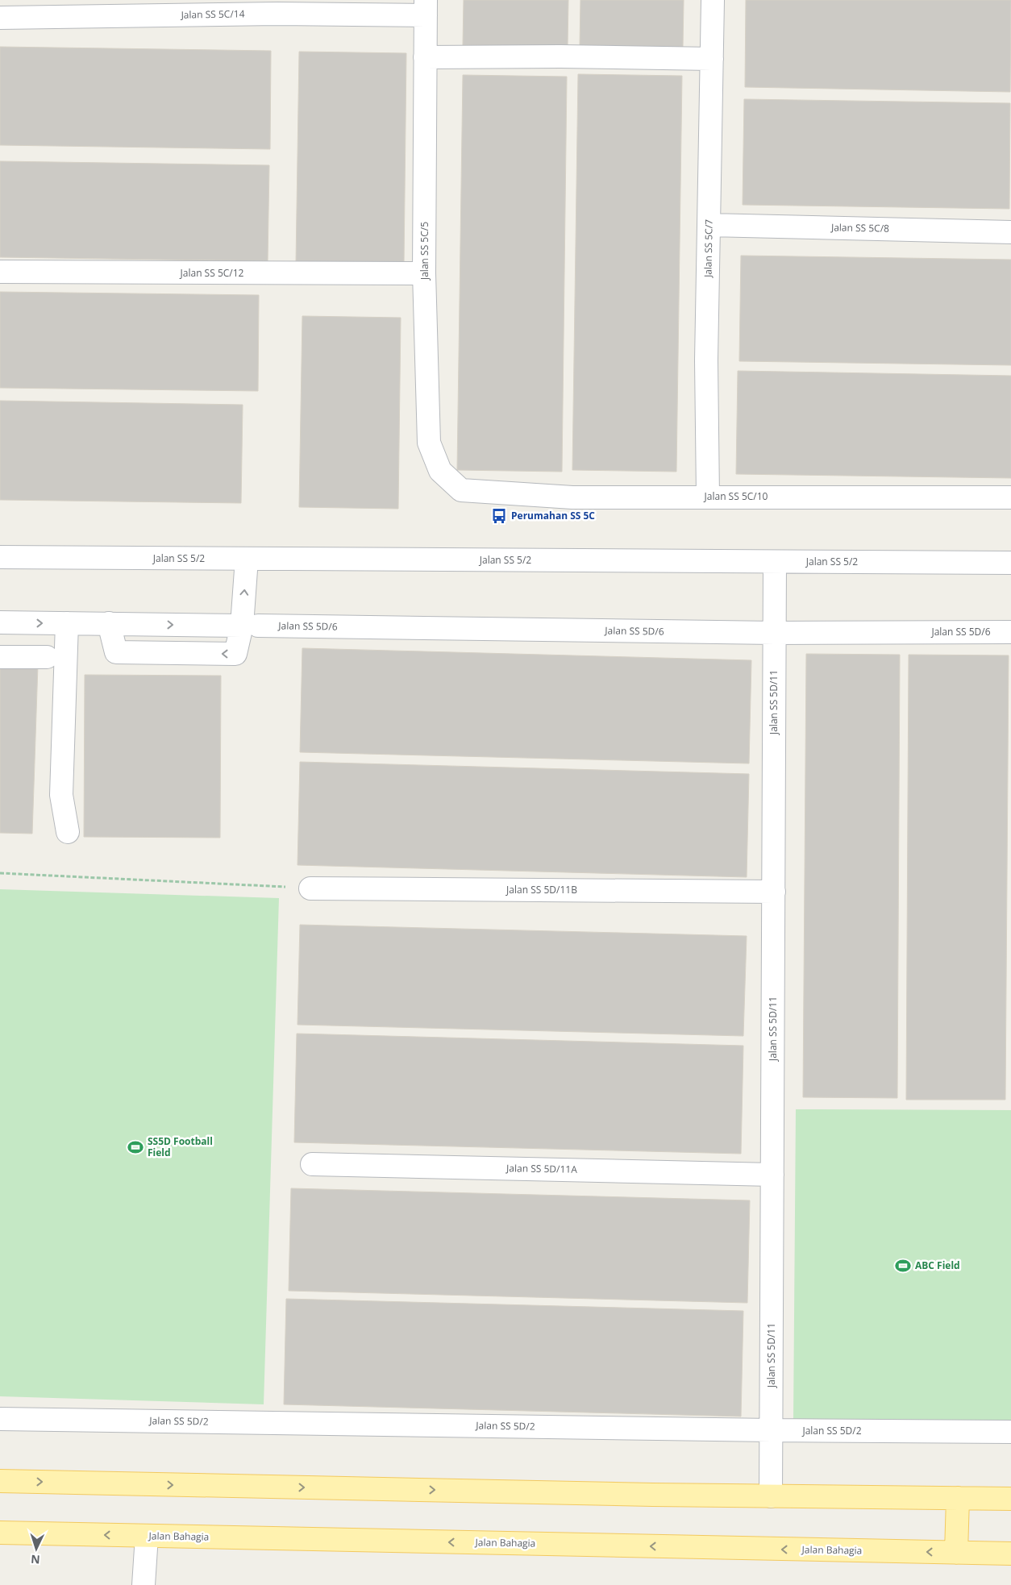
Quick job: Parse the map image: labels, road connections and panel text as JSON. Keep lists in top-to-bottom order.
{
  "streets": {
    "main road": ["Jalan Bahagia"],
    "street": [
      "Jalan SS 5C/14",
      "Jalan SS 5C/8",
      "Jalan SS 5C/7",
      "Jalan SS 5C/5",
      "Jalan SS 5C/12",
      "Jalan SS 5C/10",
      "Jalan SS 5/2",
      "Jalan SS 5D/6",
      "Jalan SS 5D/11",
      "Jalan SS 5D/11B",
      "Jalan SS 5D/11A",
      "Jalan SS 5D/2"
    ]
  },
  "crossings": [
    ["Jalan SS 5C/14", "Jalan SS 5C/5"],
    ["Jalan SS 5C/8", "Jalan SS 5C/7"],
    ["Jalan SS 5C/7", "Jalan SS 5C/10"],
    ["Jalan SS 5C/5", "Jalan SS 5C/12"],
    ["Jalan SS 5C/5", "Jalan SS 5C/10"],
    ["Jalan SS 5/2", "Jalan SS 5D/11"],
    ["Jalan SS 5D/6", "Jalan SS 5D/11"],
    ["Jalan SS 5D/11", "Jalan SS 5D/11B"],
    ["Jalan SS 5D/11", "Jalan SS 5D/11A"],
    ["Jalan SS 5D/11", "Jalan SS 5D/2"]
  ],
  "places": {
    "bus stop": ["Perumahan SS 5C"],
    "sports": ["SS5D Football Field", "ABC Field"]
  },
  "north": "bottom"
}
